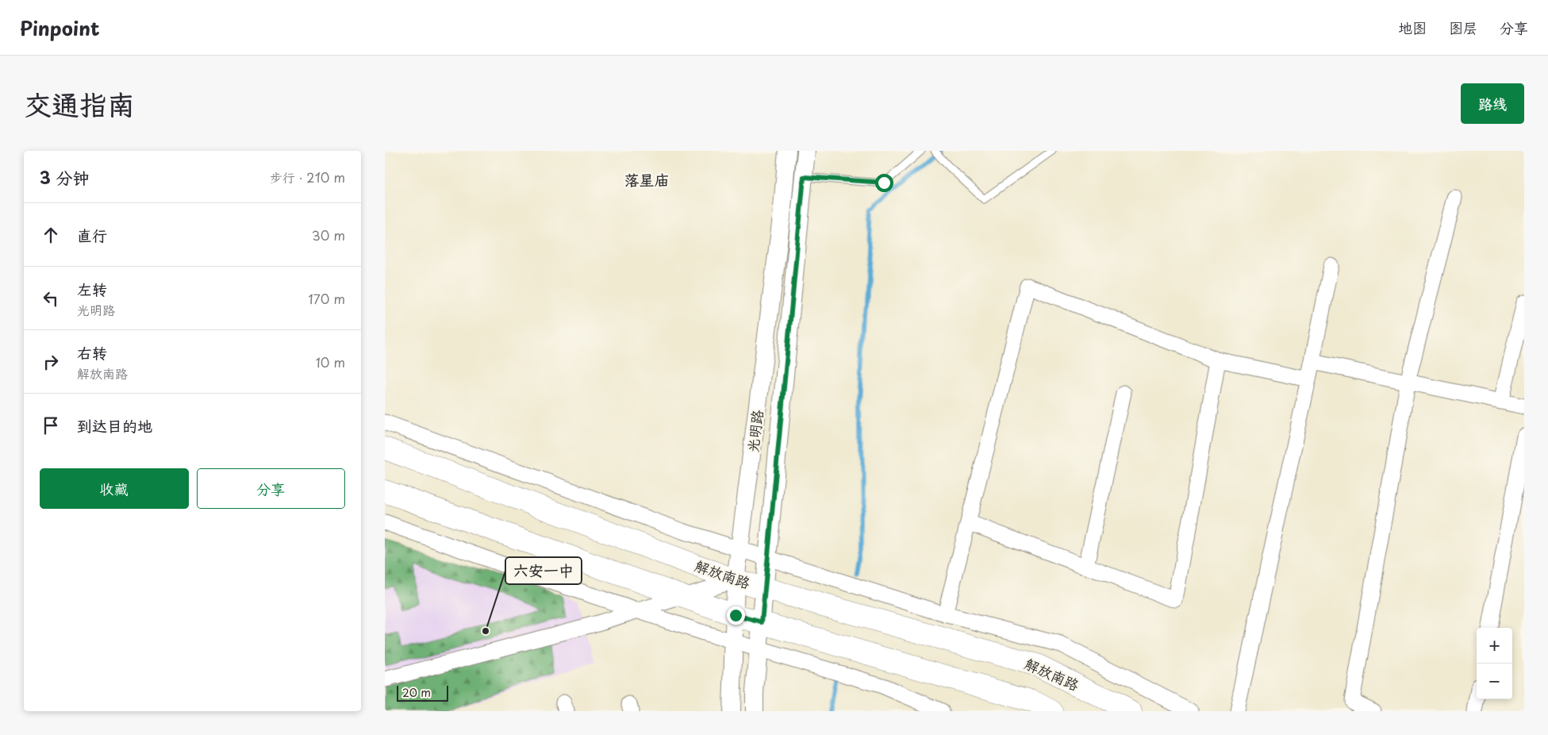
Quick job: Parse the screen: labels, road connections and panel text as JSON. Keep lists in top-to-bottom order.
{
  "streets": {
    "main road": ["解放南路"],
    "street": ["光明路"]
  },
  "crossings": [
    ["光明路", "解放南路"]
  ],
  "districts": ["落星庙"],
  "places": ["六安一中"],
  "scale_bar": "20 m",
  "page": {
    "header": "Pinpoint",
    "nav": ["地图", "图层", "分享"],
    "title": "交通指南",
    "buttons": [
      "路线",
      ["收藏", "分享"]
    ],
    "heading": ["3 分钟", "步行 · 210 m"],
    "list": [
      ["直行", "30 m"],
      ["左转", "光明路", "170 m"],
      ["右转", "解放南路", "10 m"],
      "到达目的地"
    ],
    "map_buttons": ["+", "−"],
    "scale": "20 m"
  }
}
